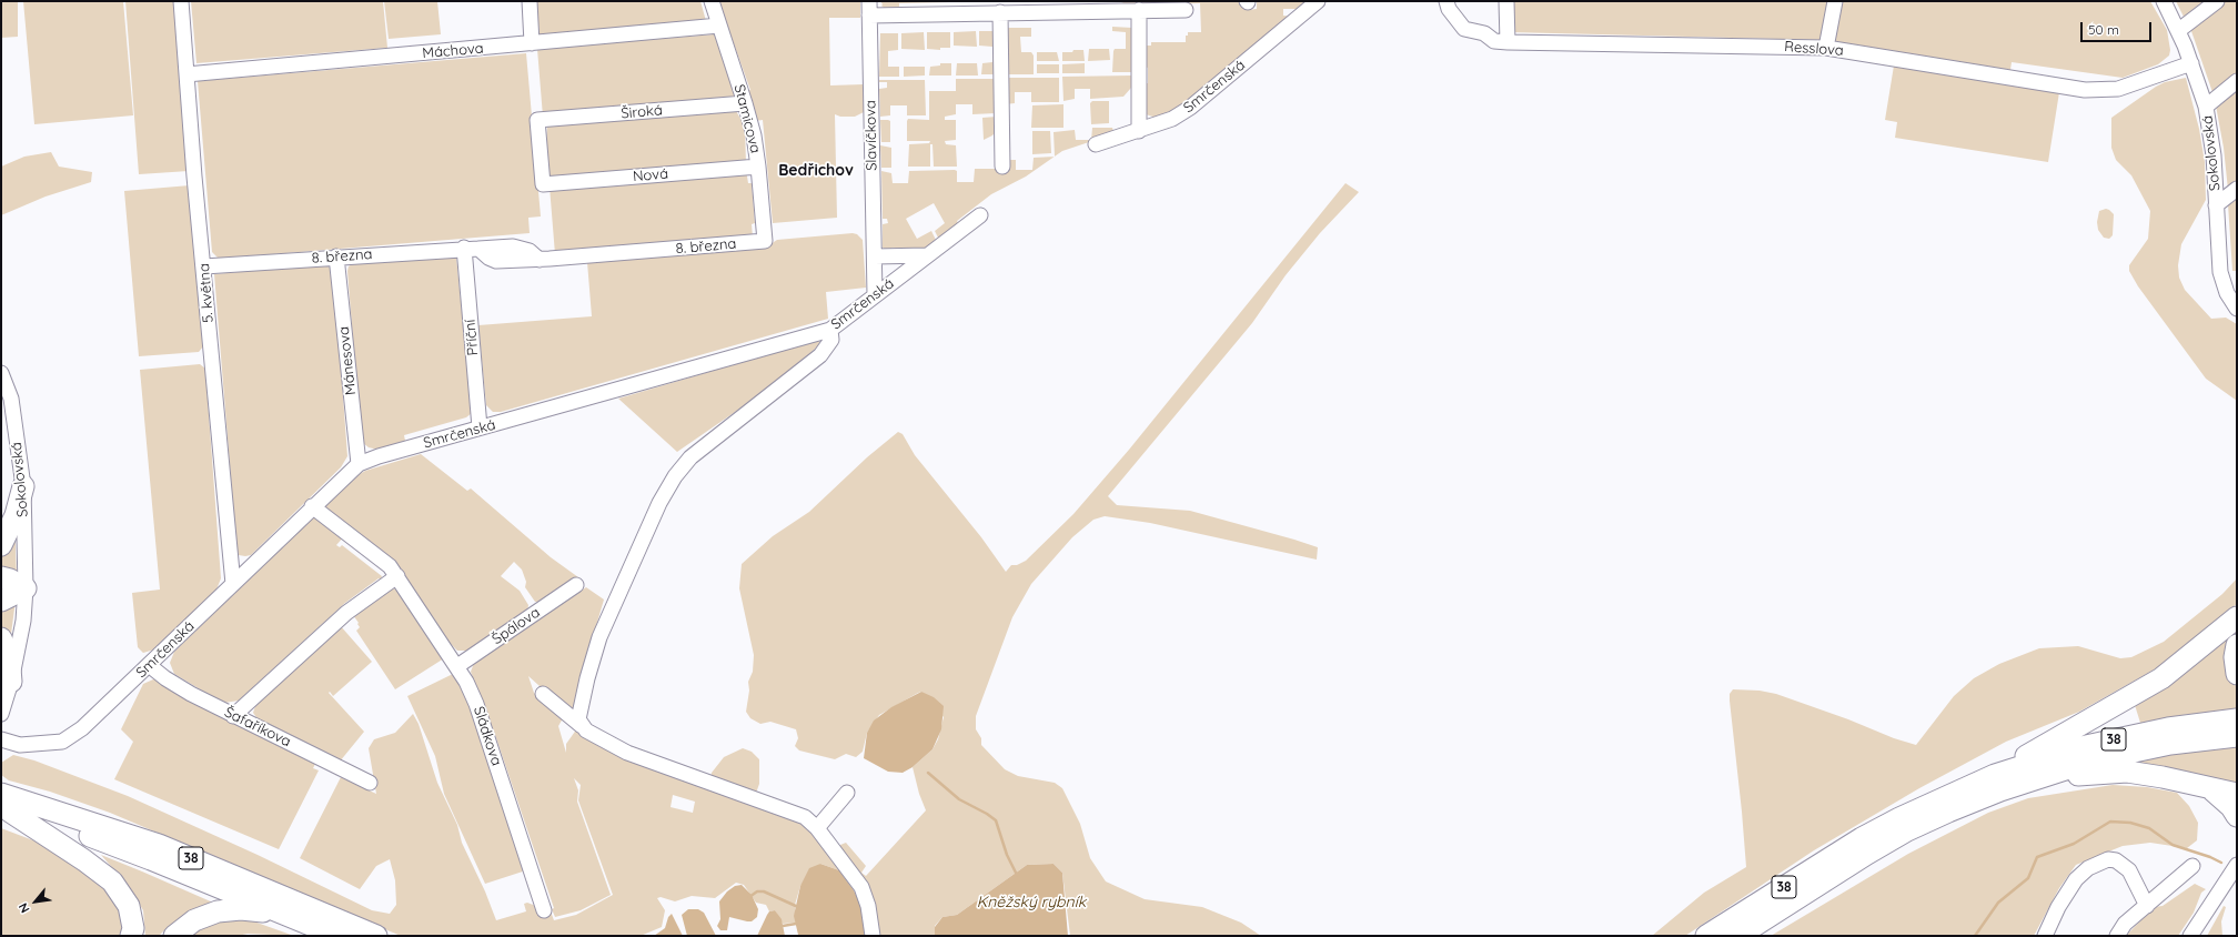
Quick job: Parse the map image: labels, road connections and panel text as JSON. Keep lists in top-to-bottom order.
{
  "streets": {
    "highway": ["38"],
    "street": [
      "Resslova",
      "Máchova",
      "Smrčenská",
      "Široká",
      "Stamicova",
      "Slavíčkova",
      "Sokolovská",
      "Nová",
      "8. března",
      "5. května",
      "Příční",
      "Mánesova",
      "Špálova",
      "Šafaříkova",
      "Sládkova"
    ]
  },
  "crossings": [
    ["Resslova", "Sokolovská"],
    ["Máchova", "Stamicova"],
    ["Máchova", "5. května"],
    ["Smrčenská", "Slavíčkova"],
    ["Smrčenská", "5. května"],
    ["Smrčenská", "Příční"],
    ["Smrčenská", "Mánesova"],
    ["Smrčenská", "Šafaříkova"],
    ["Smrčenská", "Sládkova"],
    ["Široká", "Stamicova"],
    ["Široká", "Nová"],
    ["Stamicova", "Nová"],
    ["Stamicova", "8. března"],
    ["8. března", "5. května"],
    ["8. března", "Příční"],
    ["8. března", "Mánesova"],
    ["Špálova", "Sládkova"]
  ],
  "districts": ["Bedřichov"],
  "water": ["Kněžský rybník"],
  "scale_bar": "50 m",
  "north": "bottom left"
}
